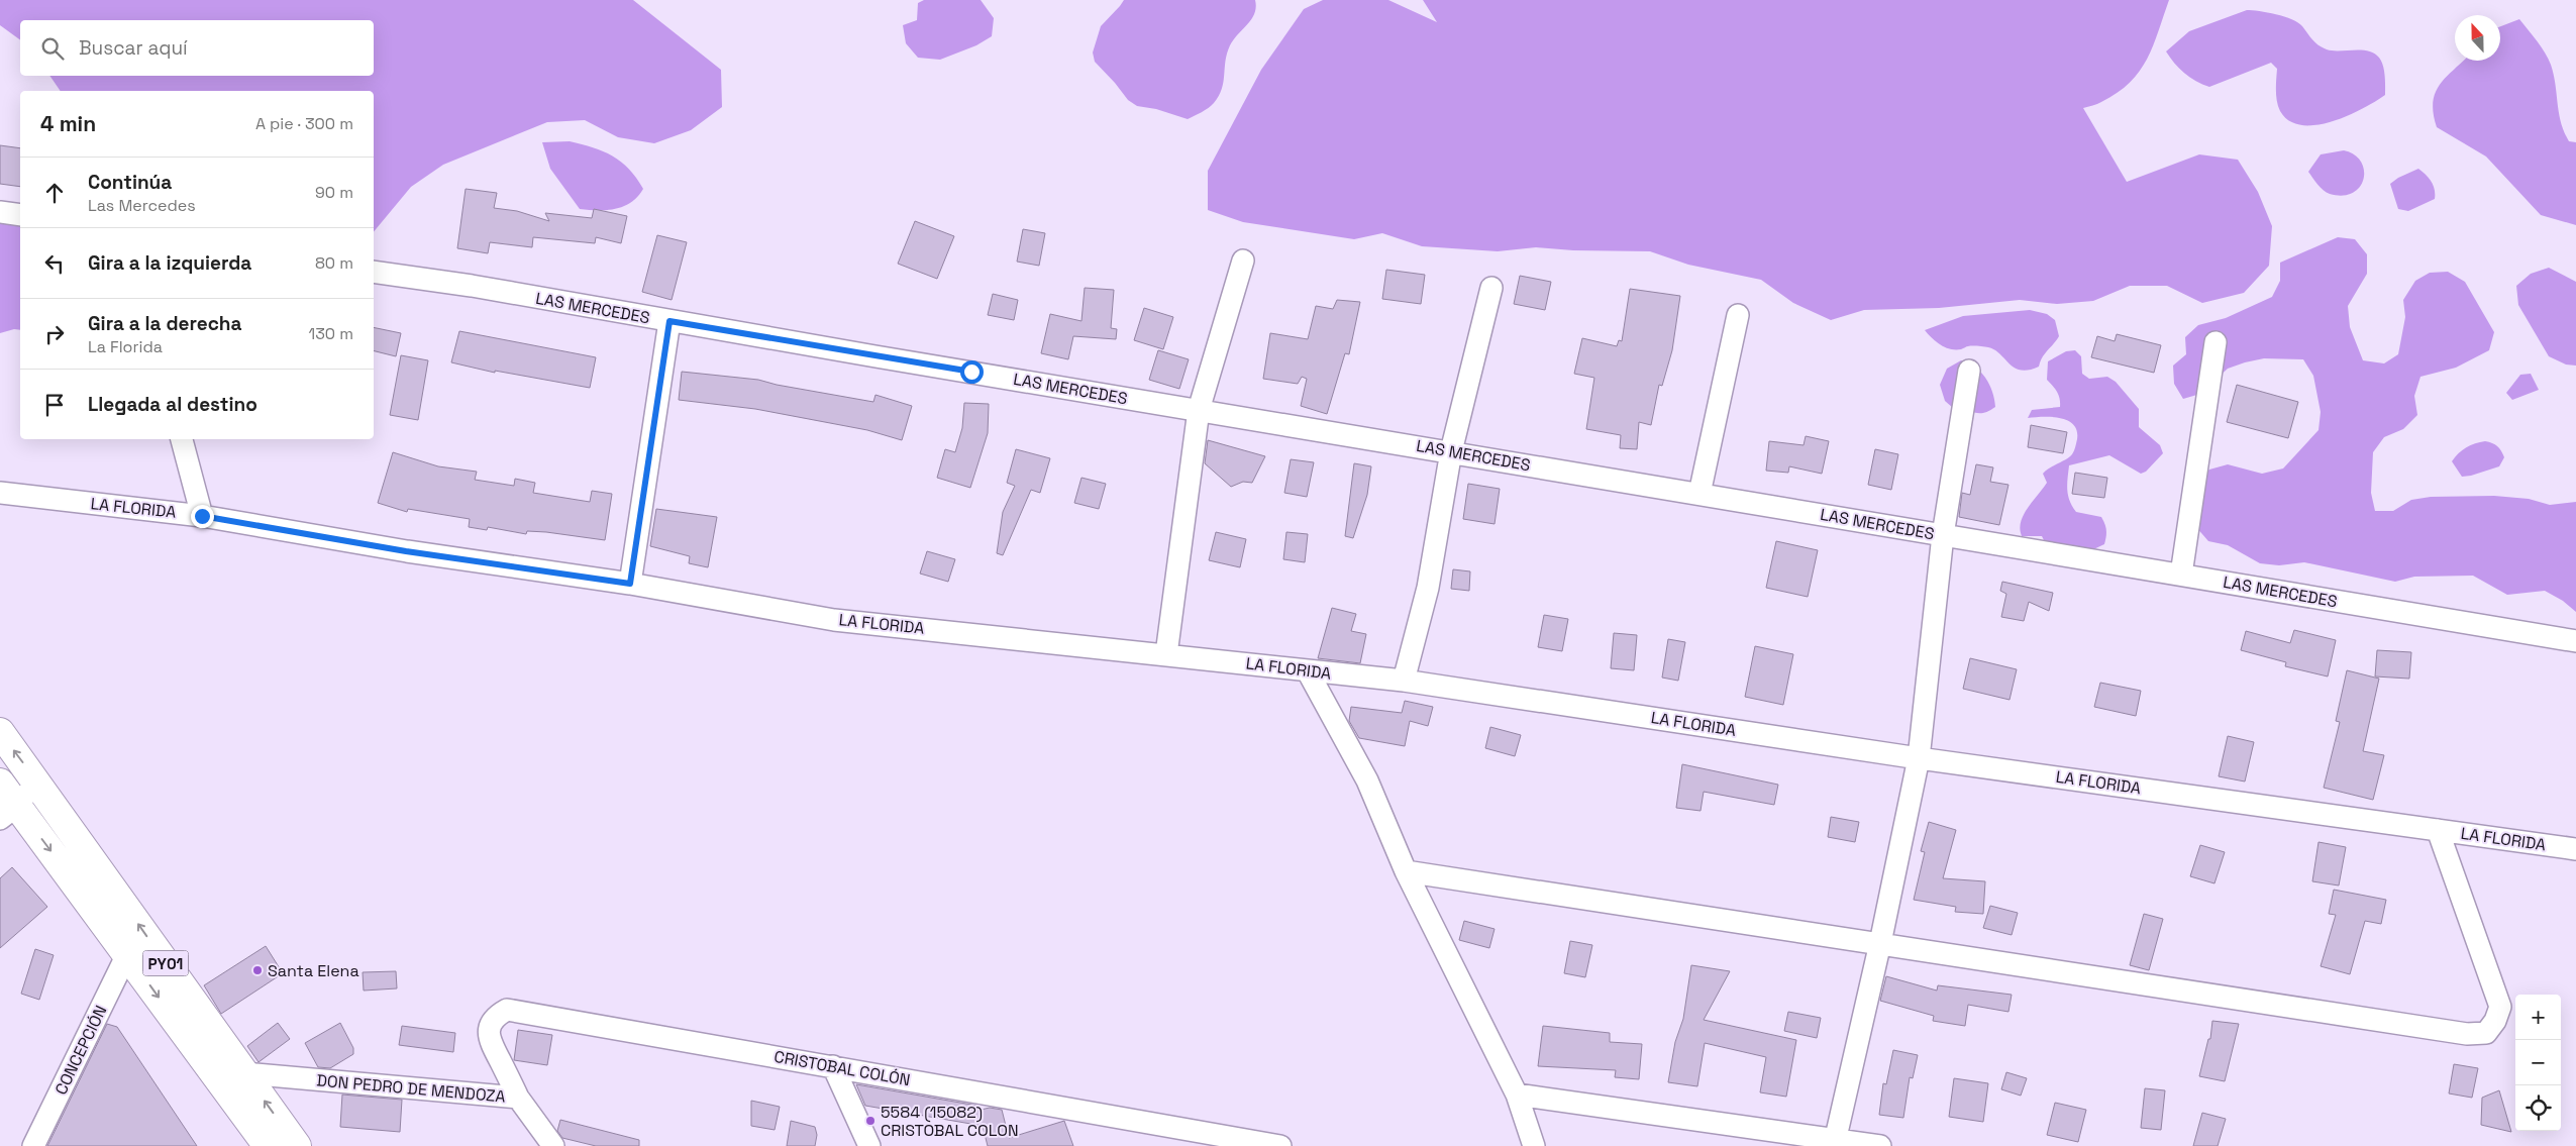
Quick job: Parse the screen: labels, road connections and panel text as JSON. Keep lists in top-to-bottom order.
{
  "streets": {
    "highway": ["PY01"],
    "street": [
      "LAS MERCEDES",
      "LA FLORIDA",
      "CONCEPCIÓN",
      "CRISTOBAL COLÓN",
      "DON PEDRO DE MENDOZA"
    ]
  },
  "crossings": [
    ["PY01", "CONCEPCIÓN"],
    ["PY01", "DON PEDRO DE MENDOZA"],
    ["CRISTOBAL COLÓN", "DON PEDRO DE MENDOZA"]
  ],
  "places": ["Santa Elena", "5584 (15082) CRISTOBAL COLON"],
  "north": "top",
  "page": {
    "search": "Buscar aquí",
    "heading": ["4 min", "A pie · 300 m"],
    "list": [
      ["Continúa", "Las Mercedes", "90 m"],
      ["Gira a la izquierda", "80 m"],
      ["Gira a la derecha", "La Florida", "130 m"],
      "Llegada al destino"
    ],
    "map_buttons": ["+", "−"]
  }
}
